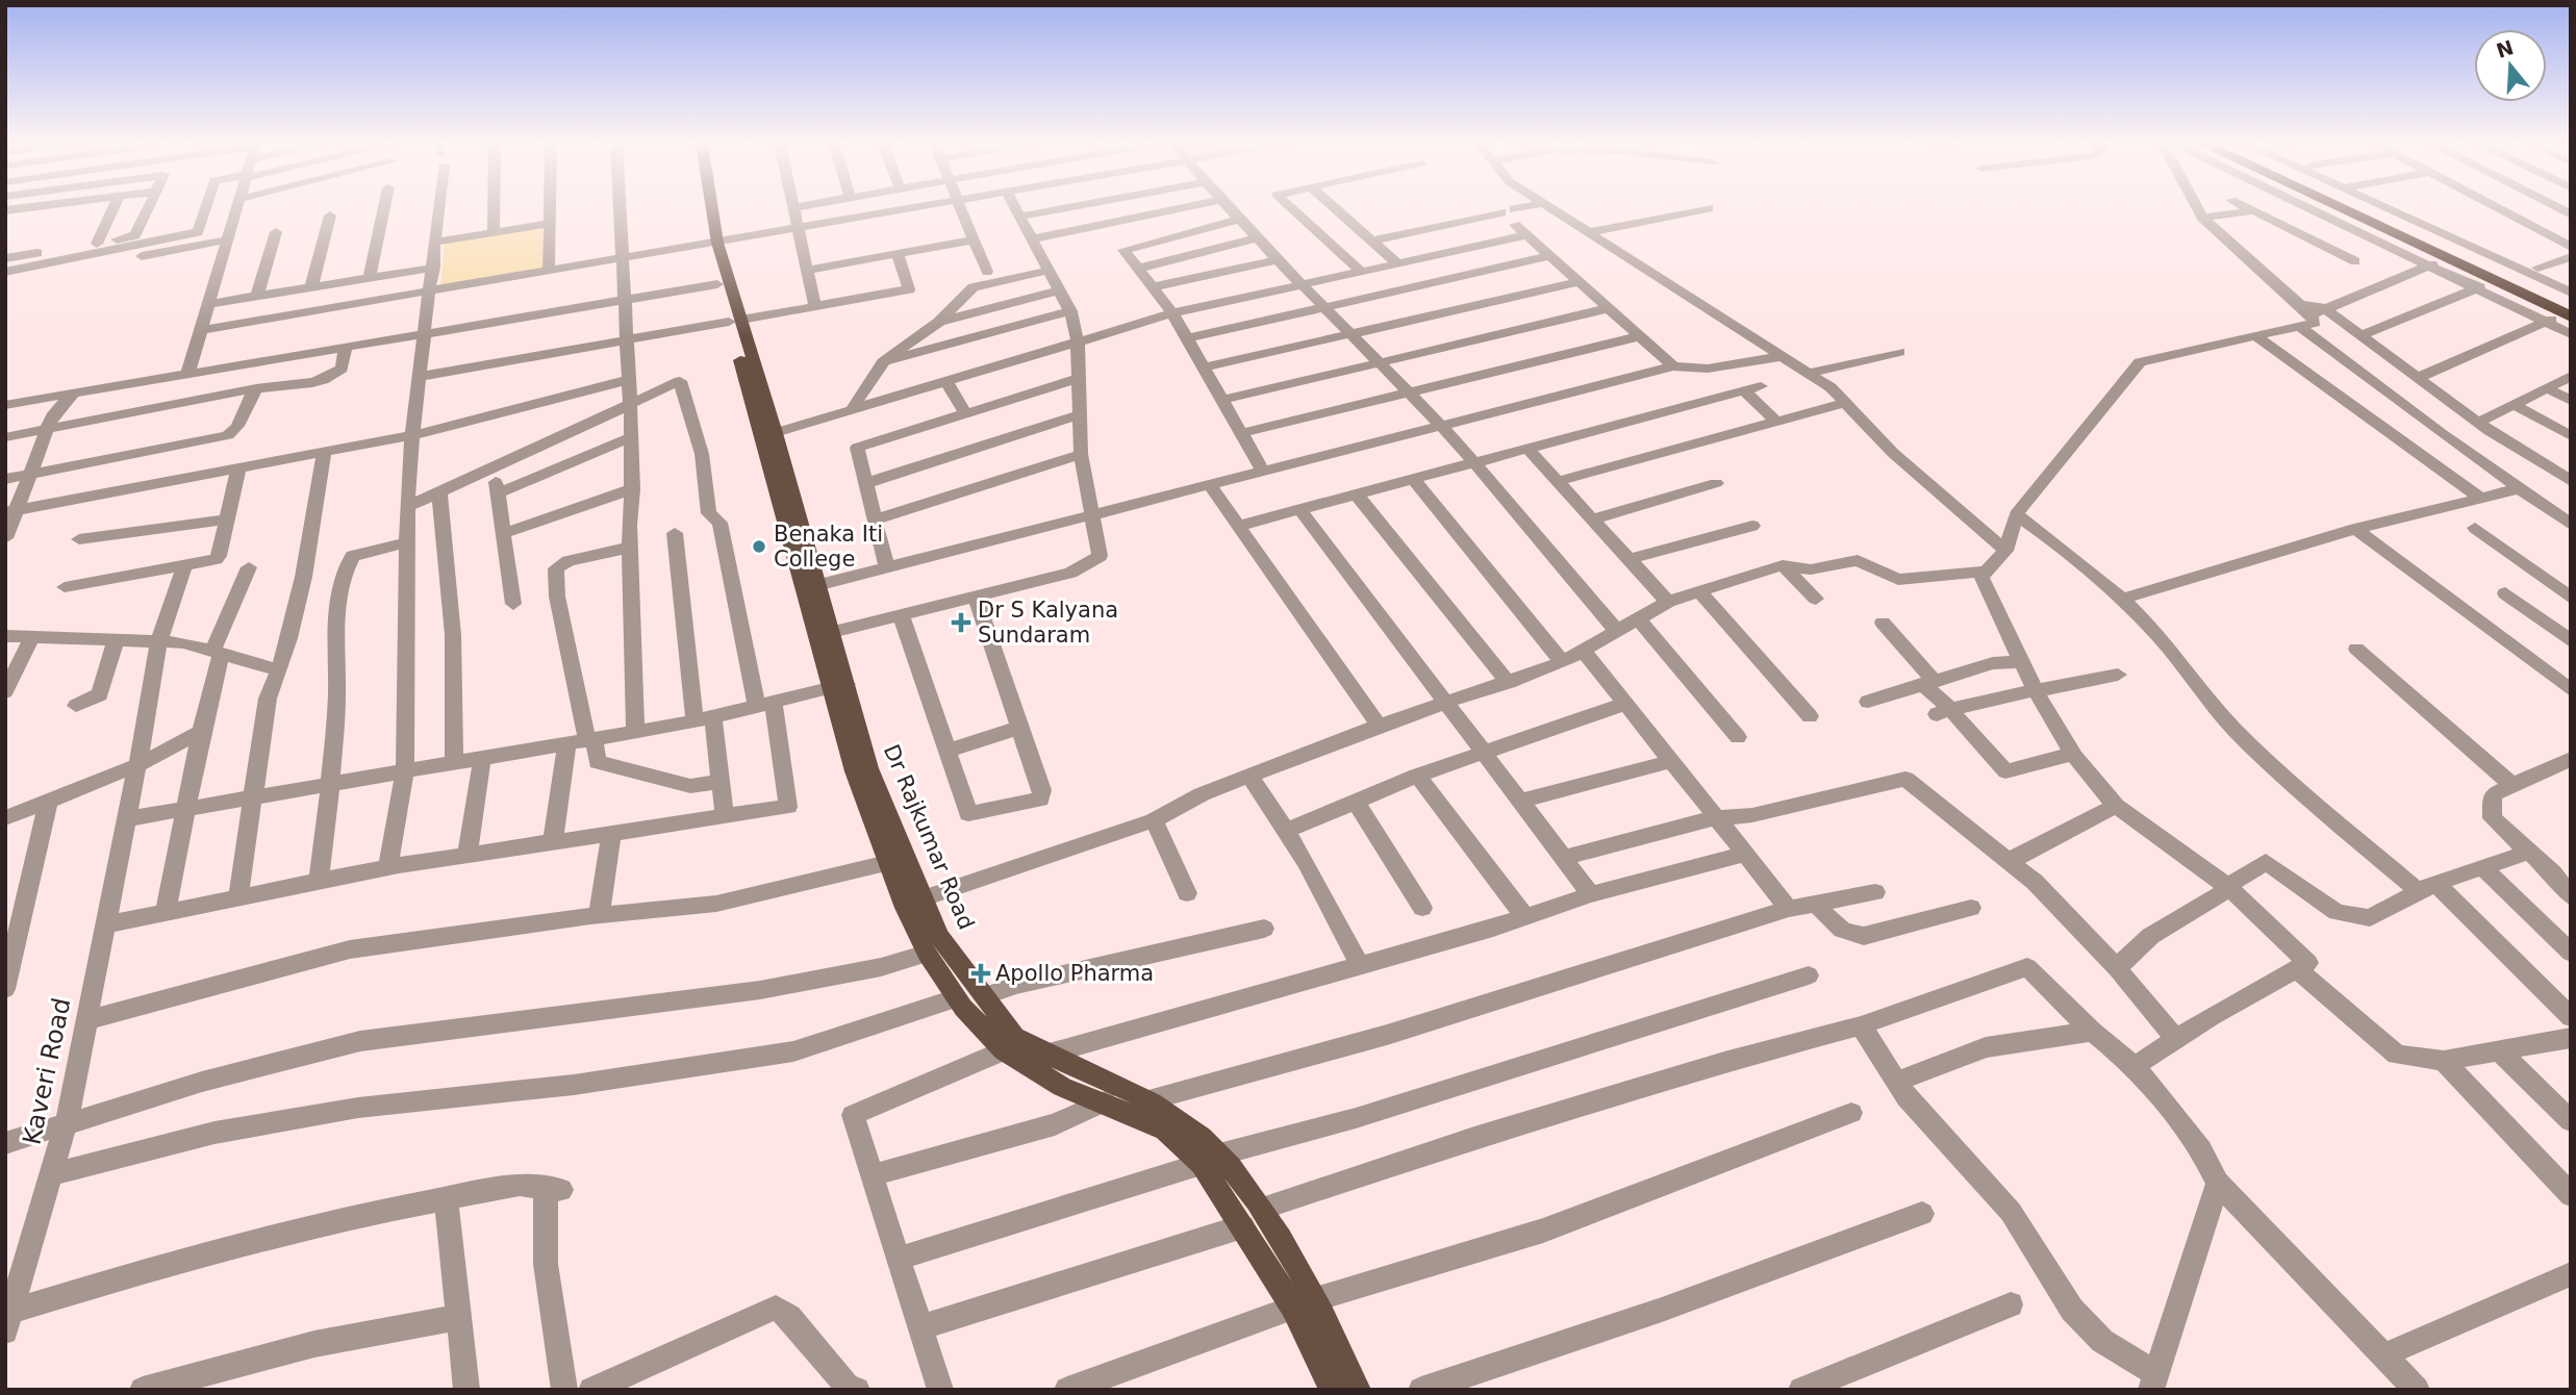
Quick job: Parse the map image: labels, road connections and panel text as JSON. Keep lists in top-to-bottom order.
{
  "streets": {
    "main road": ["Dr Rajkumar Road"],
    "street": ["Kaveri Road"]
  },
  "places": {
    "other": ["Benaka Iti College"],
    "health": ["Dr S Kalyana Sundaram", "Apollo Pharma"]
  },
  "north": "top"
}
